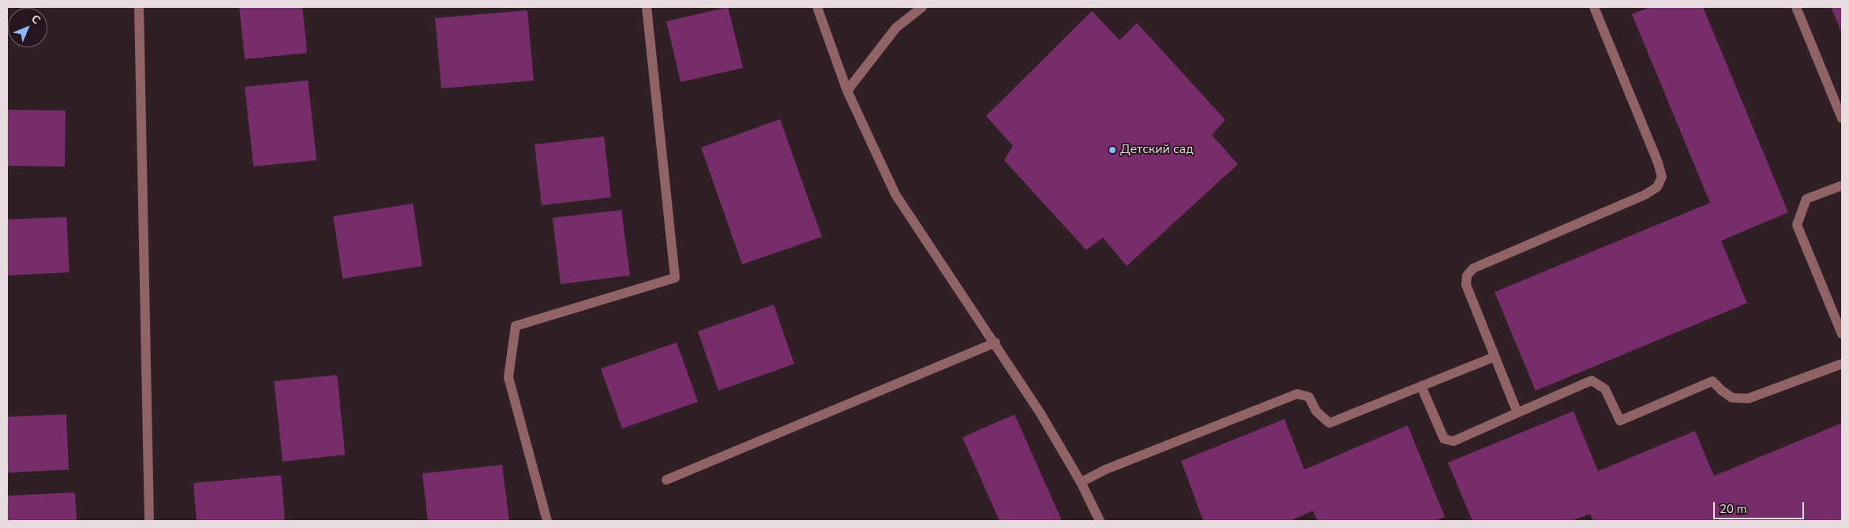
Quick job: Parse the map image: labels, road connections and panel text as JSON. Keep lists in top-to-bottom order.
{
  "places": ["Детский сад"],
  "scale_bar": "20 m",
  "north": "top right"
}
